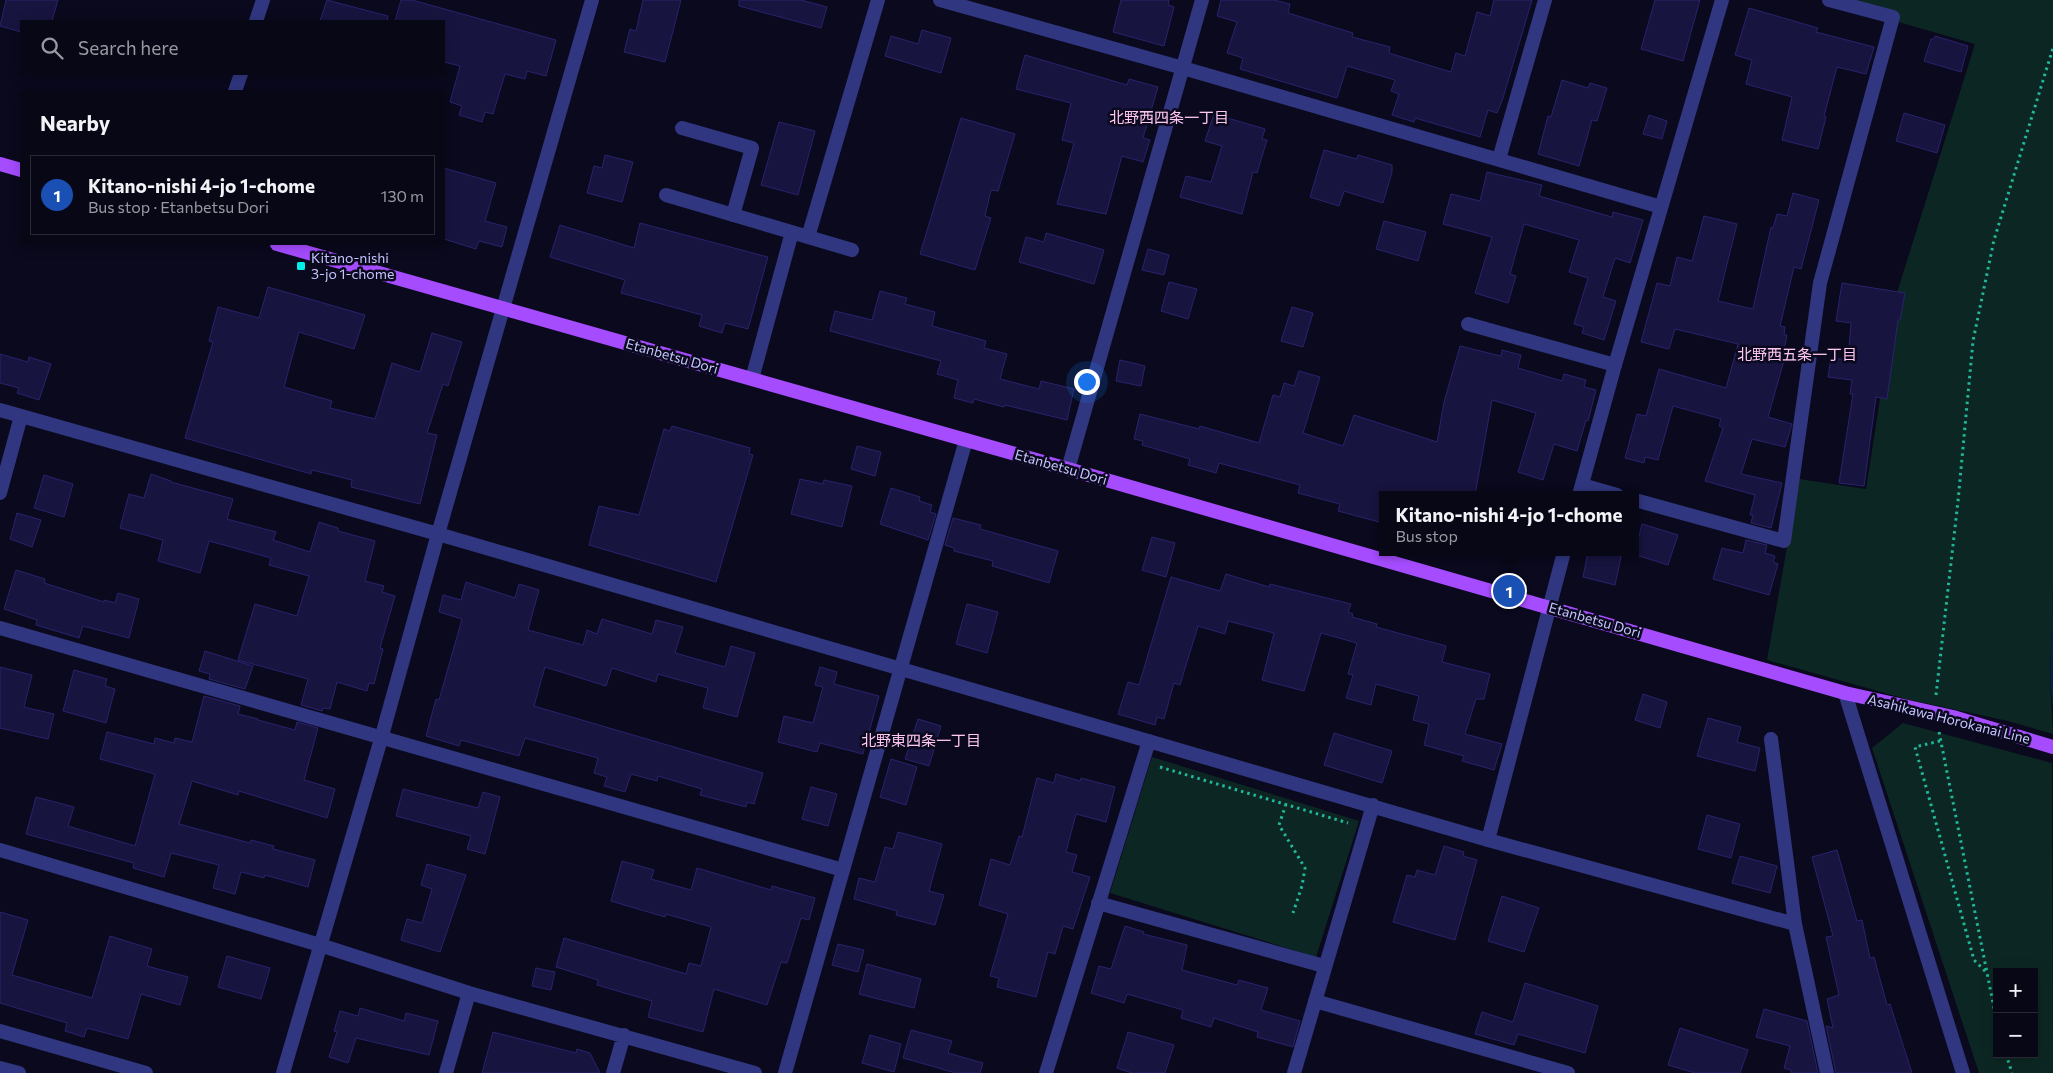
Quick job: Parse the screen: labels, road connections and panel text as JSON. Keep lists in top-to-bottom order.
{
  "streets": {
    "main road": ["Etanbetsu Dori", "Asahikawa Horokanai Line"]
  },
  "crossings": [
    ["Etanbetsu Dori", "Asahikawa Horokanai Line"]
  ],
  "districts": ["北野西四条一丁目", "北野西五条一丁目", "北野東四条一丁目"],
  "places": {
    "transit": ["Kitano-nishi 3-jo 1-chome"]
  },
  "page": {
    "search": "Search here",
    "heading": "Nearby",
    "list": [
      {
        "mark": "1",
        "name": "Kitano-nishi 4-jo 1-chome",
        "note": "Bus stop · Etanbetsu Dori",
        "value": "130 m"
      }
    ],
    "popup": ["Kitano-nishi 4-jo 1-chome", "Bus stop"],
    "pins": "1",
    "map_buttons": ["+", "−"]
  }
}
